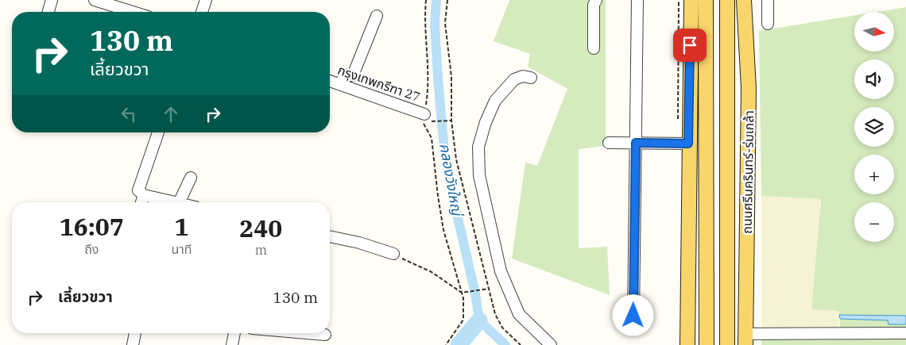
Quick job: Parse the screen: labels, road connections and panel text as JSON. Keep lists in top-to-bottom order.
{
  "streets": {
    "main road": ["ถนนศรีนครินทร์-ร่มเกล้า"],
    "street": ["กรุงเทพกรีฑา 27"]
  },
  "water": ["คลองวังใหญ่"],
  "north": "right",
  "page": {
    "map_buttons": ["+", "−"],
    "turn": ["130 m", "เลี้ยวขวา"],
    "eta": [
      "16:07",
      "ถึง",
      "1",
      "นาที",
      "240",
      "m"
    ],
    "list": [
      {
        "name": "เลี้ยวขวา",
        "value": "130 m"
      }
    ]
  }
}
